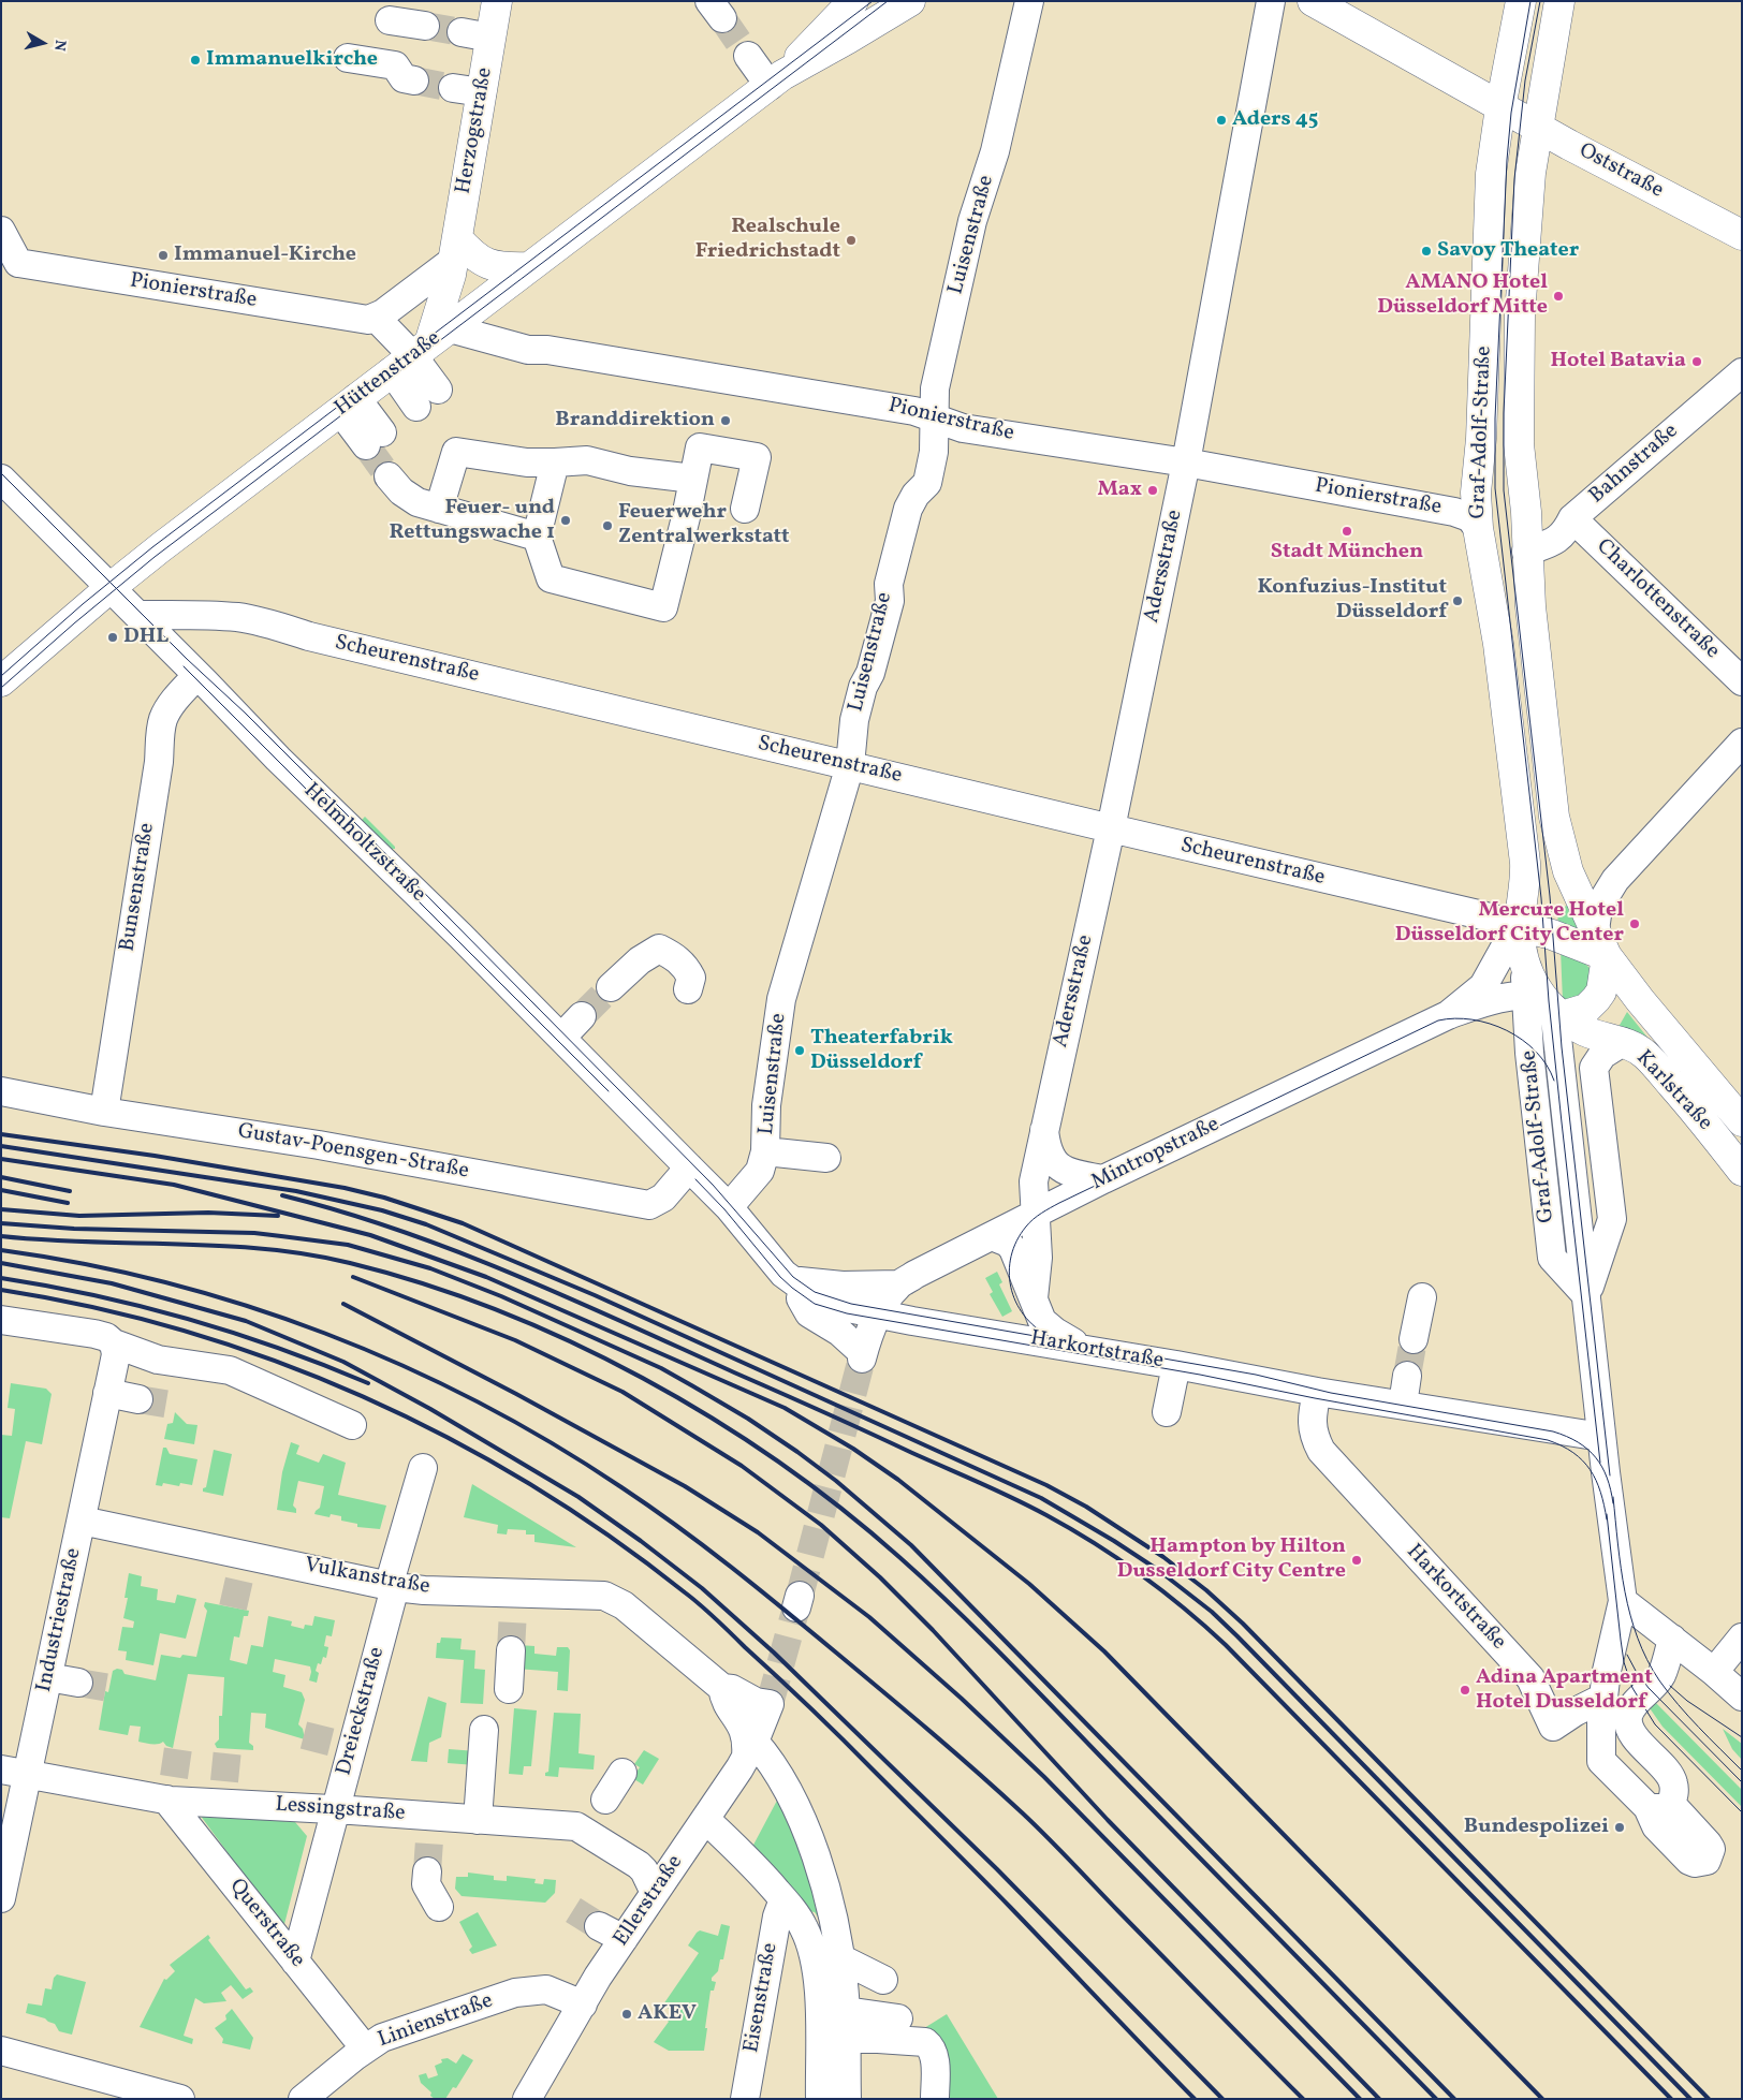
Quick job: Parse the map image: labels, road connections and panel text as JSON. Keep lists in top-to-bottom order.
{
  "streets": {
    "main road": [
      "Herzogstraße",
      "Oststraße",
      "Hüttenstraße",
      "Graf-Adolf-Straße",
      "Karlstraße"
    ],
    "street": [
      "Luisenstraße",
      "Pionierstraße",
      "Bahnstraße",
      "Adersstraße",
      "Charlottenstraße",
      "Scheurenstraße",
      "Helmholtzstraße",
      "Bunsenstraße",
      "Gustav-Poensgen-Straße",
      "Mintropstraße",
      "Harkortstraße",
      "Vulkanstraße",
      "Industriestraße",
      "Dreieckstraße",
      "Lessingstraße",
      "Ellerstraße",
      "Querstraße",
      "Eisenstraße",
      "Linienstraße"
    ]
  },
  "crossings": [
    ["Herzogstraße", "Pionierstraße"],
    ["Herzogstraße", "Hüttenstraße"],
    ["Oststraße", "Graf-Adolf-Straße"],
    ["Luisenstraße", "Pionierstraße"],
    ["Luisenstraße", "Scheurenstraße"],
    ["Luisenstraße", "Helmholtzstraße"],
    ["Pionierstraße", "Hüttenstraße"],
    ["Pionierstraße", "Graf-Adolf-Straße"],
    ["Pionierstraße", "Adersstraße"],
    ["Hüttenstraße", "Helmholtzstraße"],
    ["Graf-Adolf-Straße", "Bahnstraße"],
    ["Graf-Adolf-Straße", "Scheurenstraße"],
    ["Graf-Adolf-Straße", "Karlstraße"],
    ["Graf-Adolf-Straße", "Mintropstraße"],
    ["Graf-Adolf-Straße", "Harkortstraße"],
    ["Bahnstraße", "Charlottenstraße"],
    ["Adersstraße", "Scheurenstraße"],
    ["Adersstraße", "Mintropstraße"],
    ["Adersstraße", "Harkortstraße"],
    ["Scheurenstraße", "Helmholtzstraße"],
    ["Helmholtzstraße", "Bunsenstraße"],
    ["Helmholtzstraße", "Gustav-Poensgen-Straße"],
    ["Bunsenstraße", "Gustav-Poensgen-Straße"],
    ["Karlstraße", "Mintropstraße"],
    ["Mintropstraße", "Harkortstraße"],
    ["Vulkanstraße", "Industriestraße"],
    ["Vulkanstraße", "Dreieckstraße"],
    ["Vulkanstraße", "Ellerstraße"],
    ["Industriestraße", "Lessingstraße"],
    ["Dreieckstraße", "Lessingstraße"],
    ["Dreieckstraße", "Querstraße"],
    ["Lessingstraße", "Ellerstraße"],
    ["Lessingstraße", "Querstraße"],
    ["Ellerstraße", "Linienstraße"],
    ["Querstraße", "Linienstraße"]
  ],
  "places": [
    "Immanuelkirche",
    "Aders 45",
    "Realschule Friedrichstadt",
    "Savoy Theater",
    "Immanuel-Kirche",
    "AMANO Hotel Düsseldorf Mitte",
    "Hotel Batavia",
    "Branddirektion",
    "Max",
    "Feuer- und Rettungswache 1",
    "Feuerwehr Zentralwerkstatt",
    "Stadt München",
    "Konfuzius-Institut Düsseldorf",
    "DHL",
    "Mercure Hotel Düsseldorf City Center",
    "Theaterfabrik Düsseldorf",
    "Hampton by Hilton Dusseldorf City Centre",
    "Adina Apartment Hotel Dusseldorf",
    "Bundespolizei",
    "AKEV"
  ],
  "north": "right"
}
